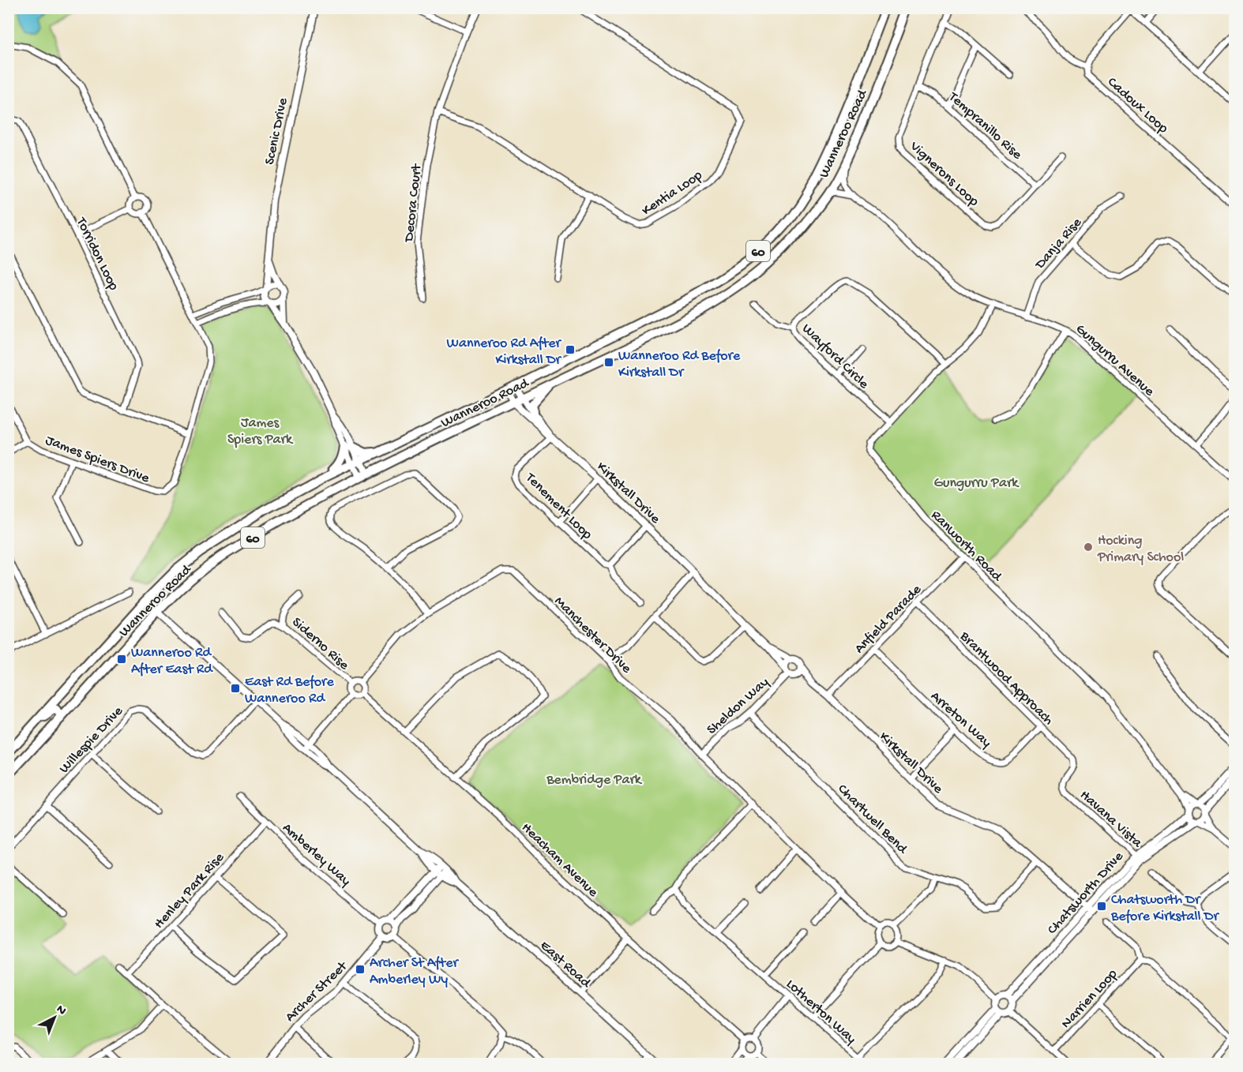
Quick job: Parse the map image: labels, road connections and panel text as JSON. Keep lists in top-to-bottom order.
{
  "streets": {
    "highway": ["Wanneroo Road", "60"],
    "street": [
      "Cadoux Loop",
      "Tempranillo Rise",
      "Scenic Drive",
      "Vignerons Loop",
      "Kentia Loop",
      "Decora Court",
      "Danja Rise",
      "Torridon Loop",
      "Wayford Circle",
      "Gungurru Avenue",
      "James Spiers Drive",
      "Kirkstall Drive",
      "Tenement Loop",
      "Ranworth Road",
      "Anfield Parade",
      "Manchester Drive",
      "Siderno Rise",
      "Brantwood Approach",
      "Sheldon Way",
      "Arreton Way",
      "Willespie Drive",
      "Chartwell Bend",
      "Havana Vista",
      "Amberley Way",
      "Heacham Avenue",
      "Henley Park Rise",
      "Chatsworth Drive",
      "East Road",
      "Archer Street",
      "Narrien Loop",
      "Lotherton Way"
    ]
  },
  "crossings": [
    ["Tempranillo Rise", "Vignerons Loop"],
    ["Wanneroo Road", "60"],
    ["Wanneroo Road", "Gungurru Avenue"],
    ["Wanneroo Road", "Kirkstall Drive"],
    ["Wanneroo Road", "East Road"],
    ["Kentia Loop", "Decora Court"],
    ["Danja Rise", "Gungurru Avenue"],
    ["Wayford Circle", "Ranworth Road"],
    ["Gungurru Avenue", "Ranworth Road"],
    ["Kirkstall Drive", "Tenement Loop"],
    ["Kirkstall Drive", "Anfield Parade"],
    ["Kirkstall Drive", "Sheldon Way"],
    ["Kirkstall Drive", "Chartwell Bend"],
    ["Kirkstall Drive", "Chatsworth Drive"],
    ["Ranworth Road", "Anfield Parade"],
    ["Ranworth Road", "Chatsworth Drive"],
    ["Anfield Parade", "Brantwood Approach"],
    ["Anfield Parade", "Arreton Way"],
    ["Manchester Drive", "Siderno Rise"],
    ["Manchester Drive", "Sheldon Way"],
    ["Manchester Drive", "Heacham Avenue"],
    ["Siderno Rise", "Heacham Avenue"],
    ["Brantwood Approach", "Arreton Way"],
    ["Brantwood Approach", "Havana Vista"],
    ["Sheldon Way", "Chartwell Bend"],
    ["Willespie Drive", "East Road"],
    ["Havana Vista", "Chatsworth Drive"],
    ["Amberley Way", "Henley Park Rise"],
    ["Amberley Way", "Archer Street"]
  ],
  "parks": ["James Spiers Park", "Gungurru Park", "Bembridge Park"],
  "places": {
    "transit": [
      "Wanneroo Rd After Kirkstall Dr",
      "Wanneroo Rd Before Kirkstall Dr",
      "Wanneroo Rd After East Rd",
      "East Rd Before Wanneroo Rd",
      "Chatsworth Dr Before Kirkstall Dr",
      "Archer St After Amberley Wy"
    ],
    "other": ["Hocking Primary School"]
  },
  "north": "top right"
}
